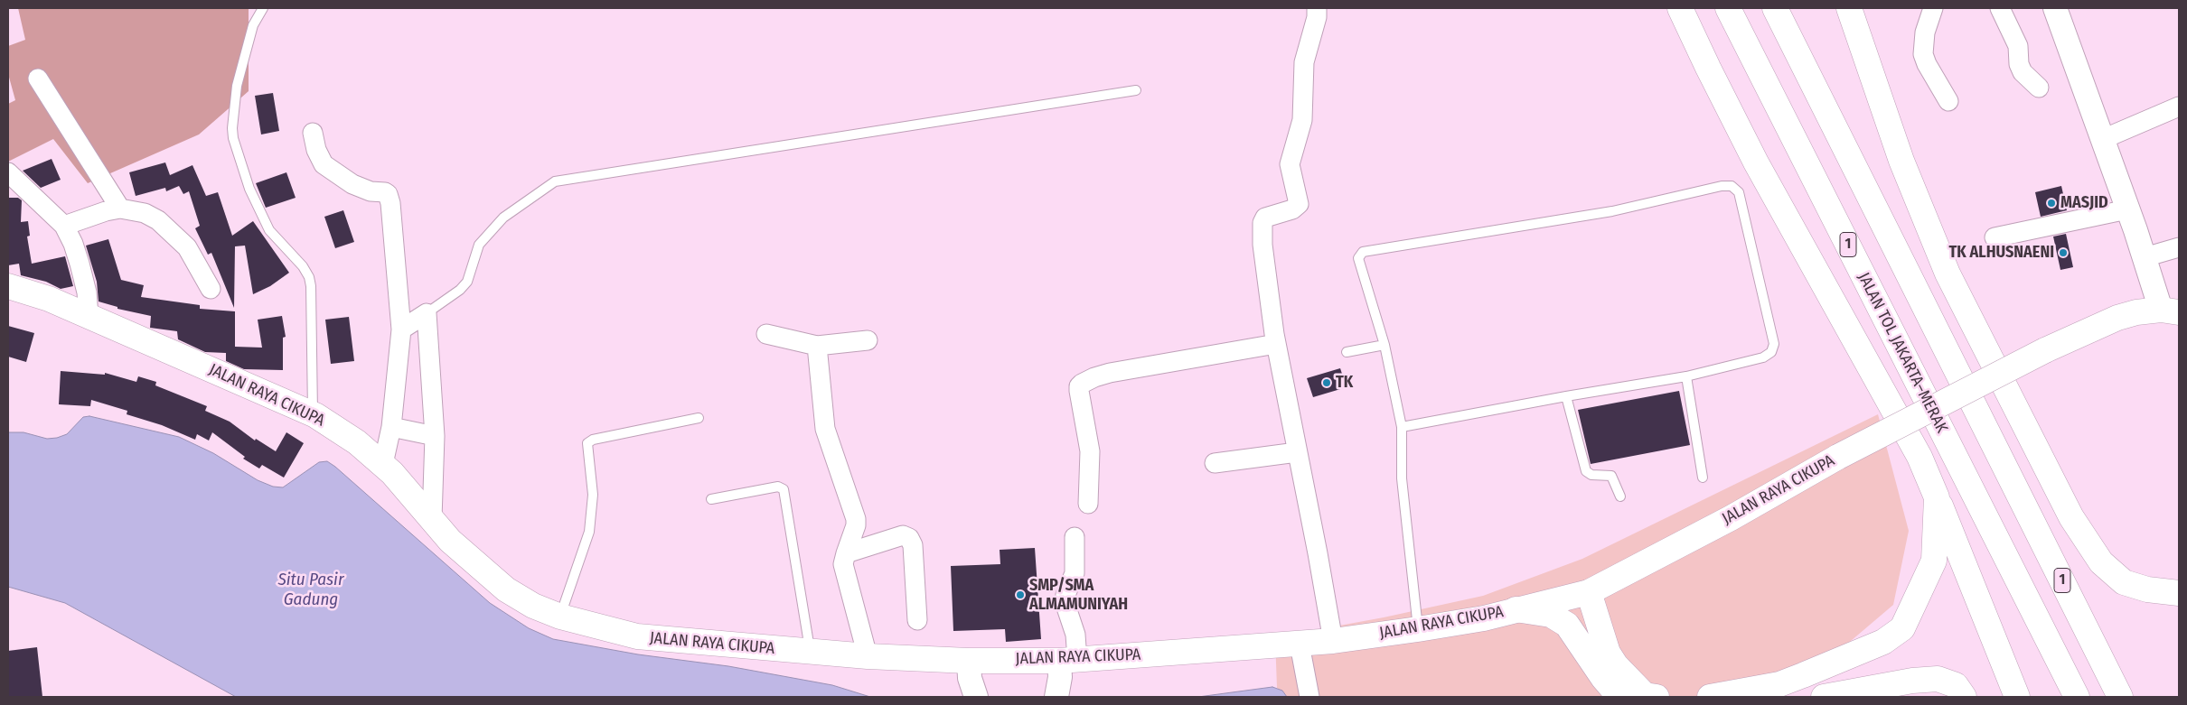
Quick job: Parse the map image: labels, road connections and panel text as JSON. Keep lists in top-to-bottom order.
{
  "streets": {
    "main road": ["1", "JALAN TOL JAKARTA–MERAK", "JALAN RAYA CIKUPA"]
  },
  "water": ["Situ Pasir Gadung"],
  "places": [
    "MASJID",
    "TK ALHUSNAENI",
    "TK",
    "SMP/SMA ALMAMUNIYAH"
  ]
}
